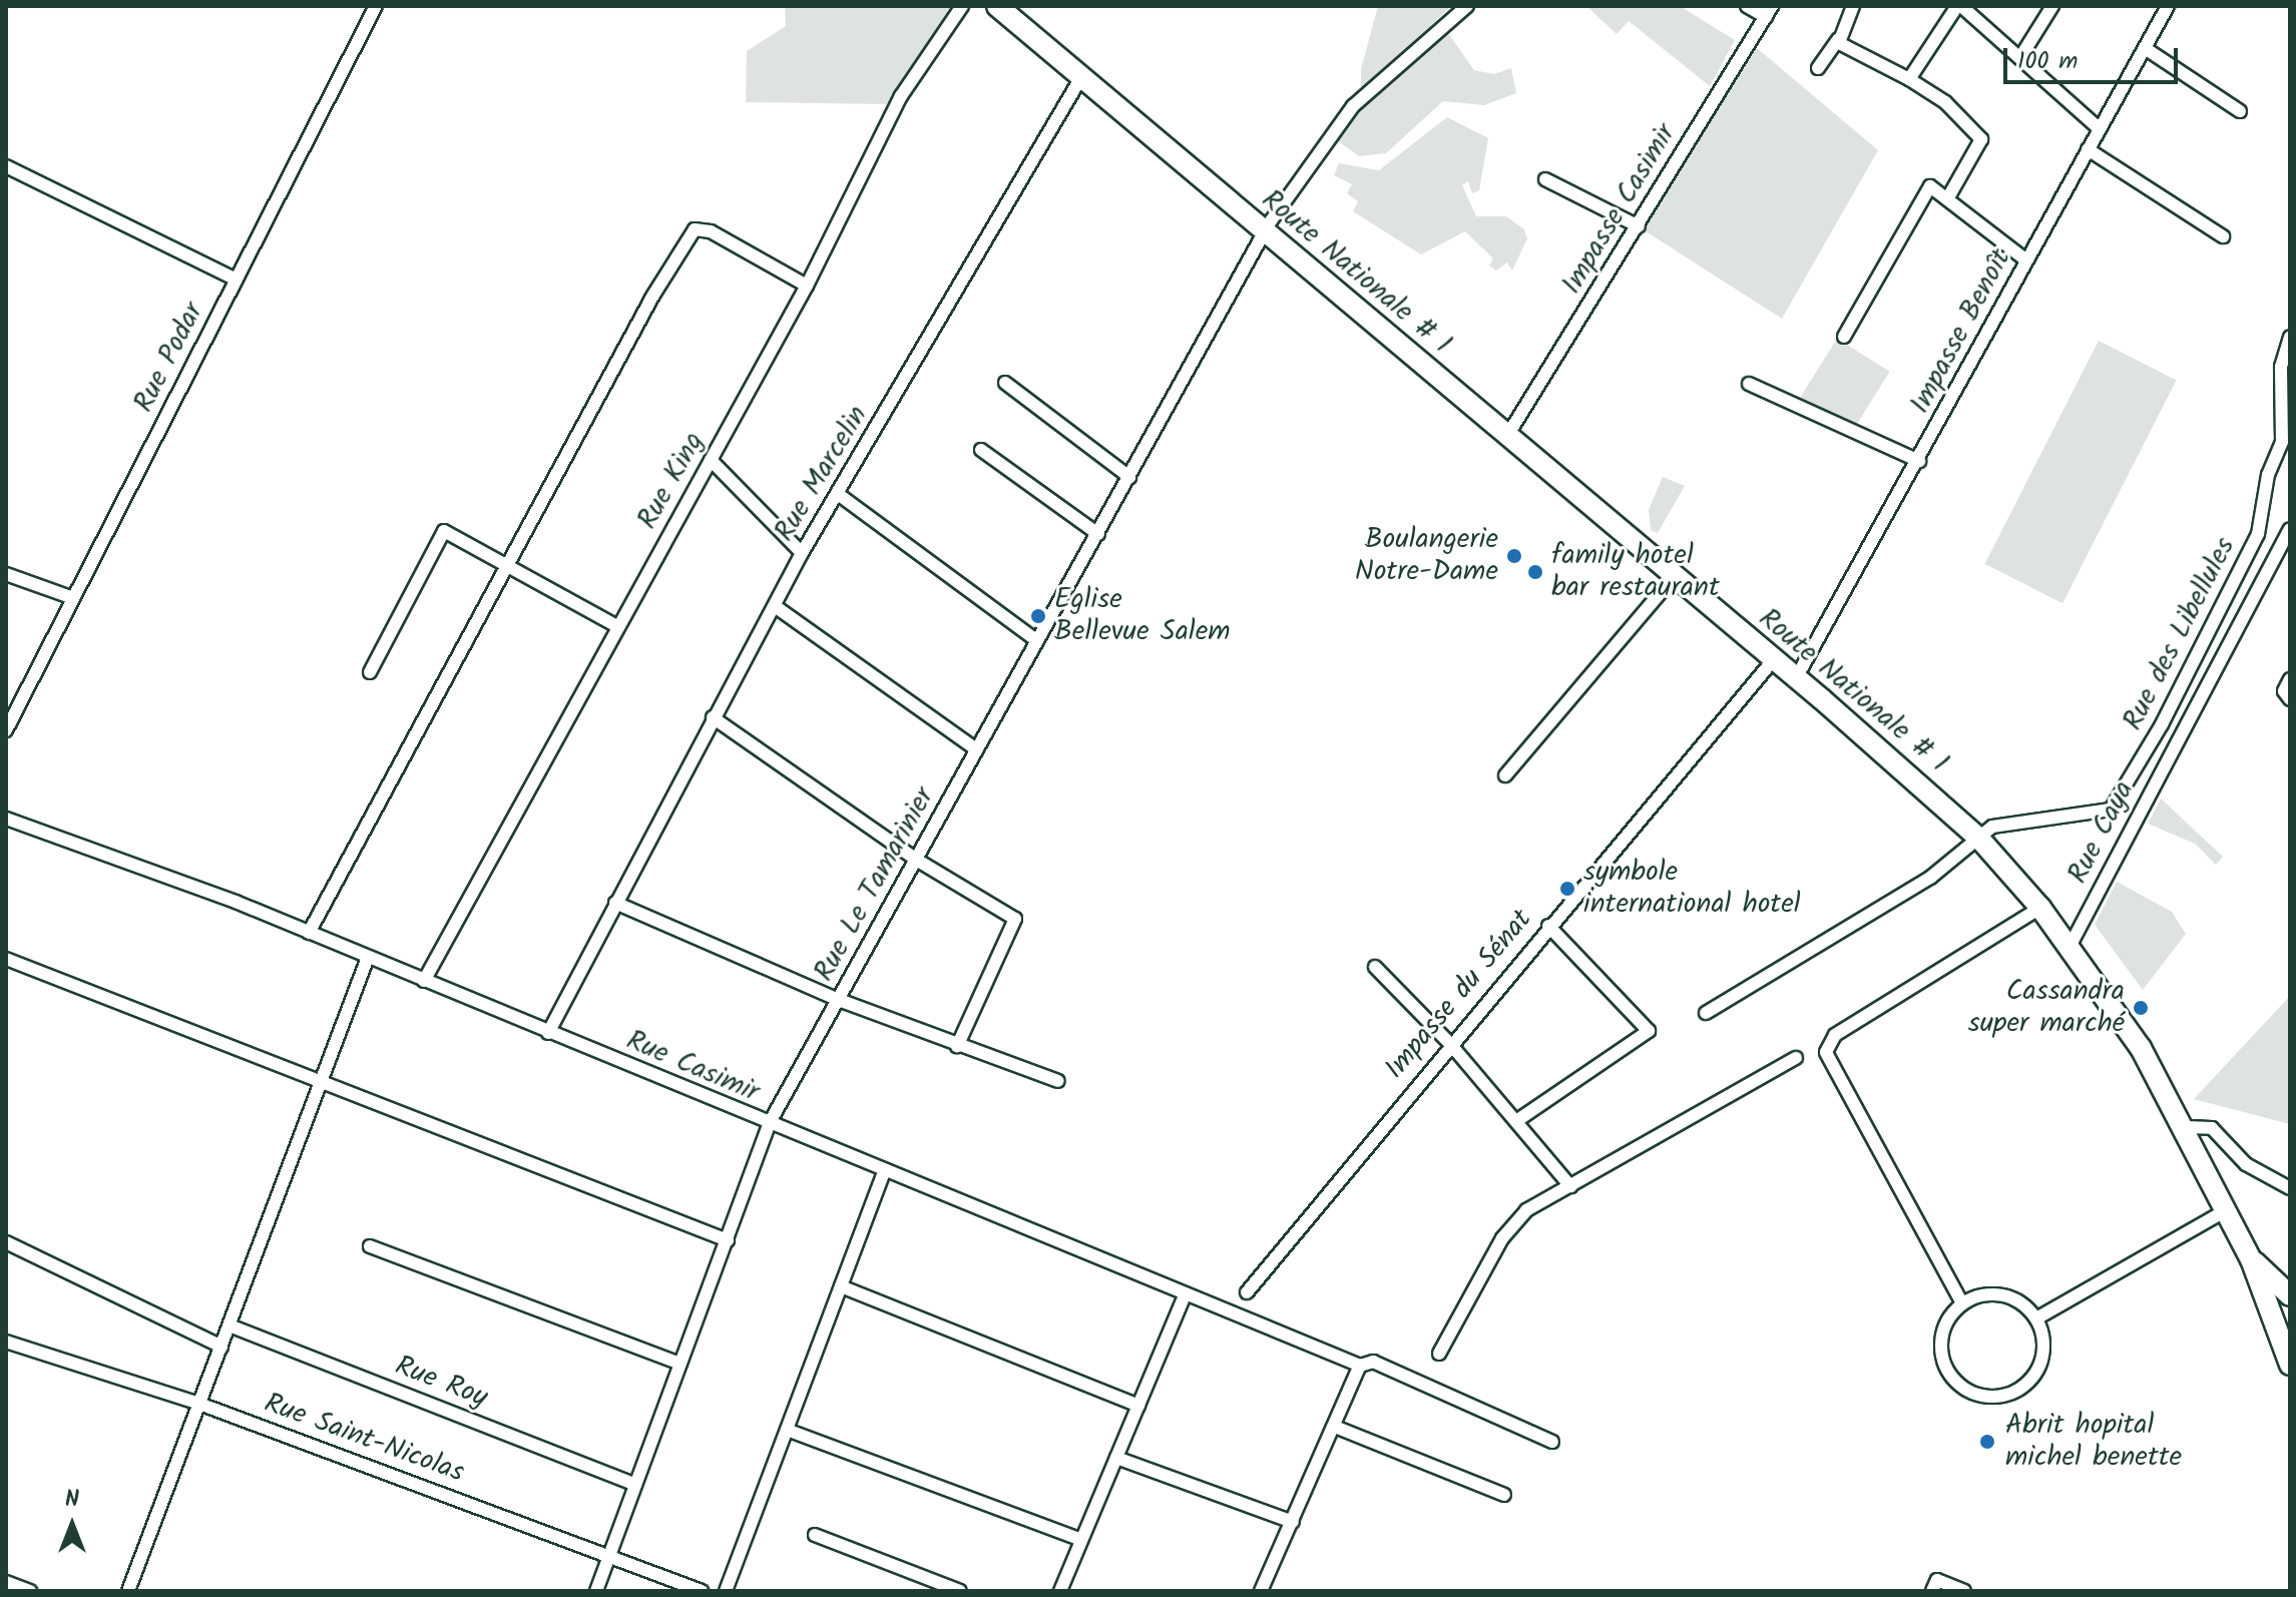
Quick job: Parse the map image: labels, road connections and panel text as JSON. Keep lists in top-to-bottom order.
{
  "streets": {
    "main road": ["Route Nationale # 1"],
    "street": [
      "Impasse Casimir",
      "Impasse Benoît",
      "Rue Podar",
      "Rue Marcelin",
      "Rue King",
      "Rue des Libellules",
      "Rue Caya",
      "Rue Le Tamarinier",
      "Impasse du Sénat",
      "Rue Casimir",
      "Rue Roy",
      "Rue Saint-Nicolas"
    ]
  },
  "crossings": [
    ["Impasse Casimir", "Route Nationale # 1"],
    ["Route Nationale # 1", "Impasse Benoît"],
    ["Route Nationale # 1", "Rue Marcelin"],
    ["Route Nationale # 1", "Rue des Libellules"],
    ["Route Nationale # 1", "Rue Caya"],
    ["Route Nationale # 1", "Rue Le Tamarinier"],
    ["Route Nationale # 1", "Impasse du Sénat"],
    ["Rue Marcelin", "Rue Casimir"],
    ["Rue King", "Rue Casimir"],
    ["Rue Le Tamarinier", "Rue Casimir"],
    ["Rue Le Tamarinier", "Rue Roy"],
    ["Rue Le Tamarinier", "Rue Saint-Nicolas"]
  ],
  "places": [
    "Boulangerie Notre-Dame",
    "family hotel bar restaurant",
    "Eglise Bellevue Salem",
    "symbole international hotel",
    "Cassandra super marché",
    "Abrit hopital michel benette"
  ],
  "scale_bar": "100 m",
  "north": "top"
}
